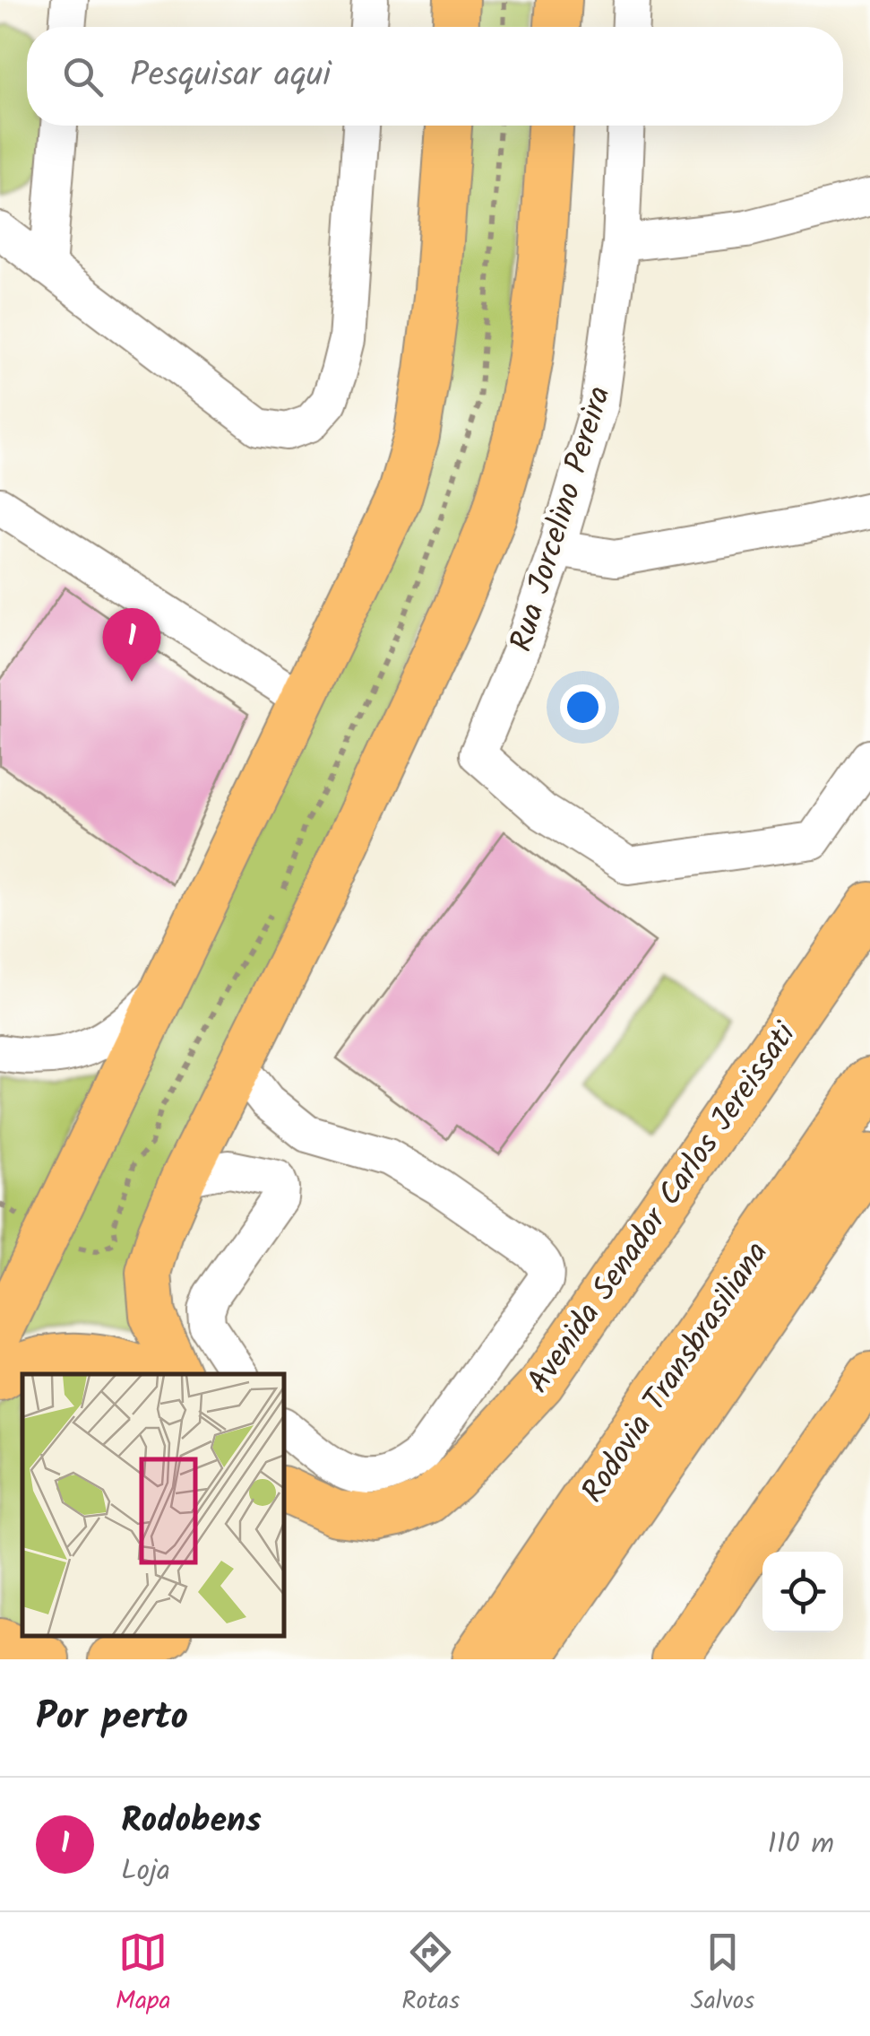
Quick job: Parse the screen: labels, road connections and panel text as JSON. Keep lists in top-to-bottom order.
{
  "streets": {
    "highway": ["Rodovia Transbrasiliana"],
    "main road": ["Avenida Senador Carlos Jereissati"],
    "street": ["Rua Jorcelino Pereira"]
  },
  "page": {
    "search": "Pesquisar aqui",
    "pins": "1",
    "heading": "Por perto",
    "list": [
      {
        "mark": "1",
        "name": "Rodobens",
        "note": "Loja",
        "value": "110 m"
      }
    ],
    "nav": ["Mapa", "Rotas", "Salvos"]
  }
}
